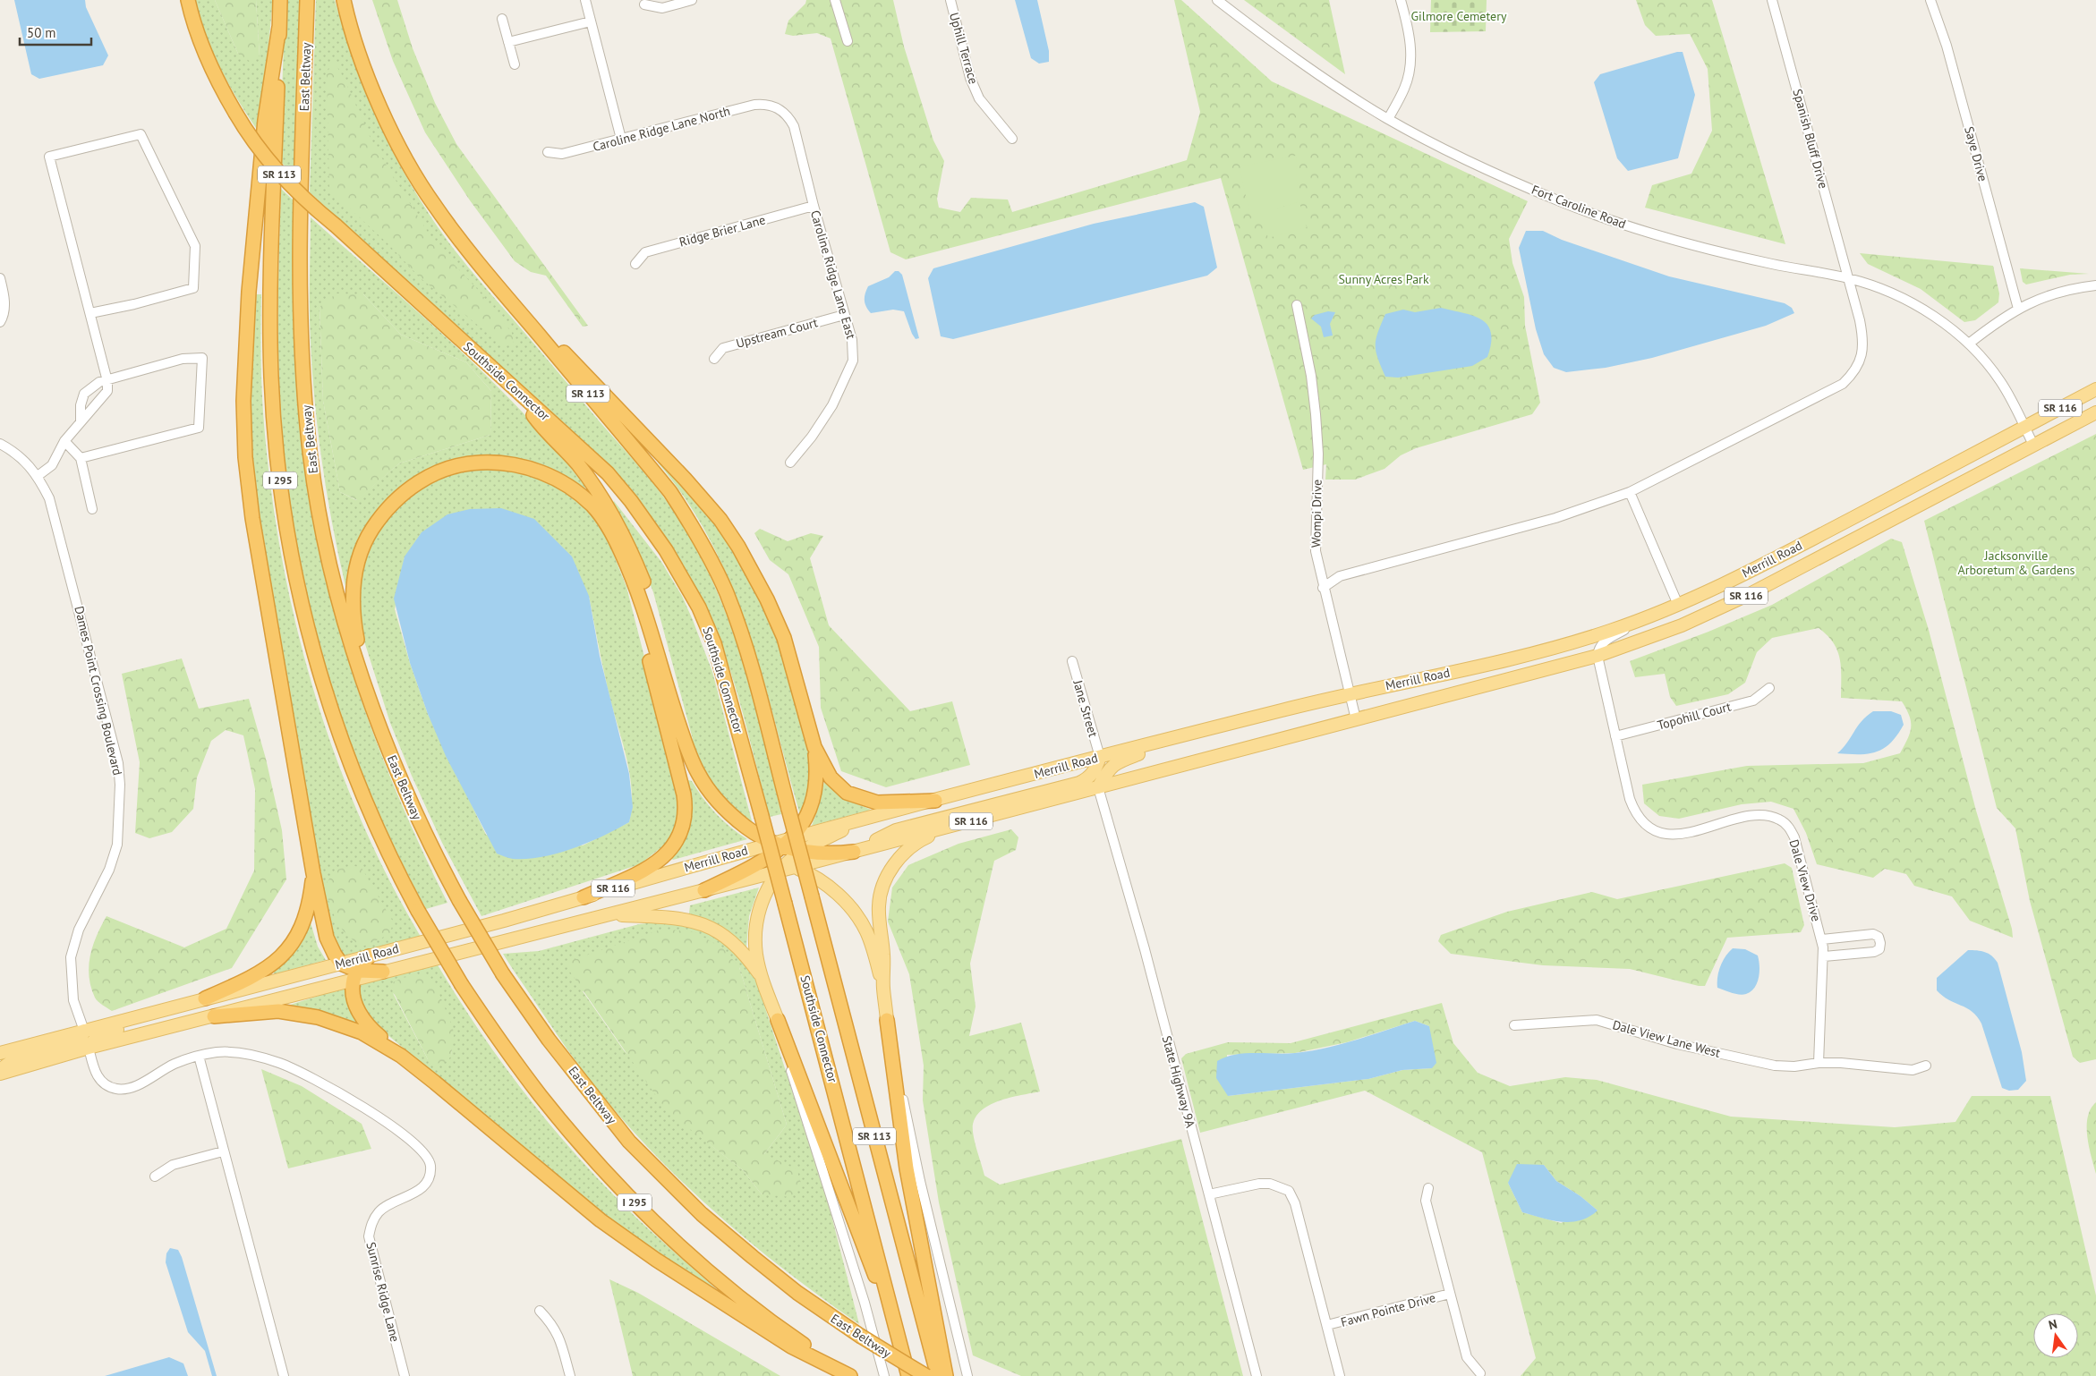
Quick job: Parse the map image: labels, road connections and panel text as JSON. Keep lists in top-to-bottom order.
{
  "streets": {
    "highway": [
      "East Beltway",
      "SR 113",
      "Southside Connector",
      "I 295"
    ],
    "main road": ["SR 116", "Merrill Road"],
    "street": [
      "Uphill Terrace",
      "Caroline Ridge Lane North",
      "Spanish Bluff Drive",
      "Saye Drive",
      "Fort Caroline Road",
      "Ridge Brier Lane",
      "Caroline Ridge Lane East",
      "Upstream Court",
      "Wompi Drive",
      "Dames Point Crossing Boulevard",
      "Jane Street",
      "Topohill Court",
      "Dale View Drive",
      "Dale View Lane West",
      "State Highway 9A",
      "Sunrise Ridge Lane",
      "Fawn Pointe Drive"
    ]
  },
  "crossings": [
    ["Caroline Ridge Lane North", "Caroline Ridge Lane East"],
    ["Spanish Bluff Drive", "Fort Caroline Road"],
    ["Spanish Bluff Drive", "Wompi Drive"],
    ["Fort Caroline Road", "Merrill Road"],
    ["Ridge Brier Lane", "Caroline Ridge Lane East"],
    ["Caroline Ridge Lane East", "Upstream Court"],
    ["Wompi Drive", "Merrill Road"],
    ["Merrill Road", "Dames Point Crossing Boulevard"],
    ["Merrill Road", "Jane Street"],
    ["Merrill Road", "Dale View Drive"],
    ["Merrill Road", "State Highway 9A"],
    ["Merrill Road", "Sunrise Ridge Lane"],
    ["Topohill Court", "Dale View Drive"],
    ["Dale View Drive", "Dale View Lane West"]
  ],
  "parks": ["Gilmore Cemetery", "Sunny Acres Park", "Jacksonville Arboretum & Gardens"],
  "scale_bar": "50 m",
  "north": "top"
}
